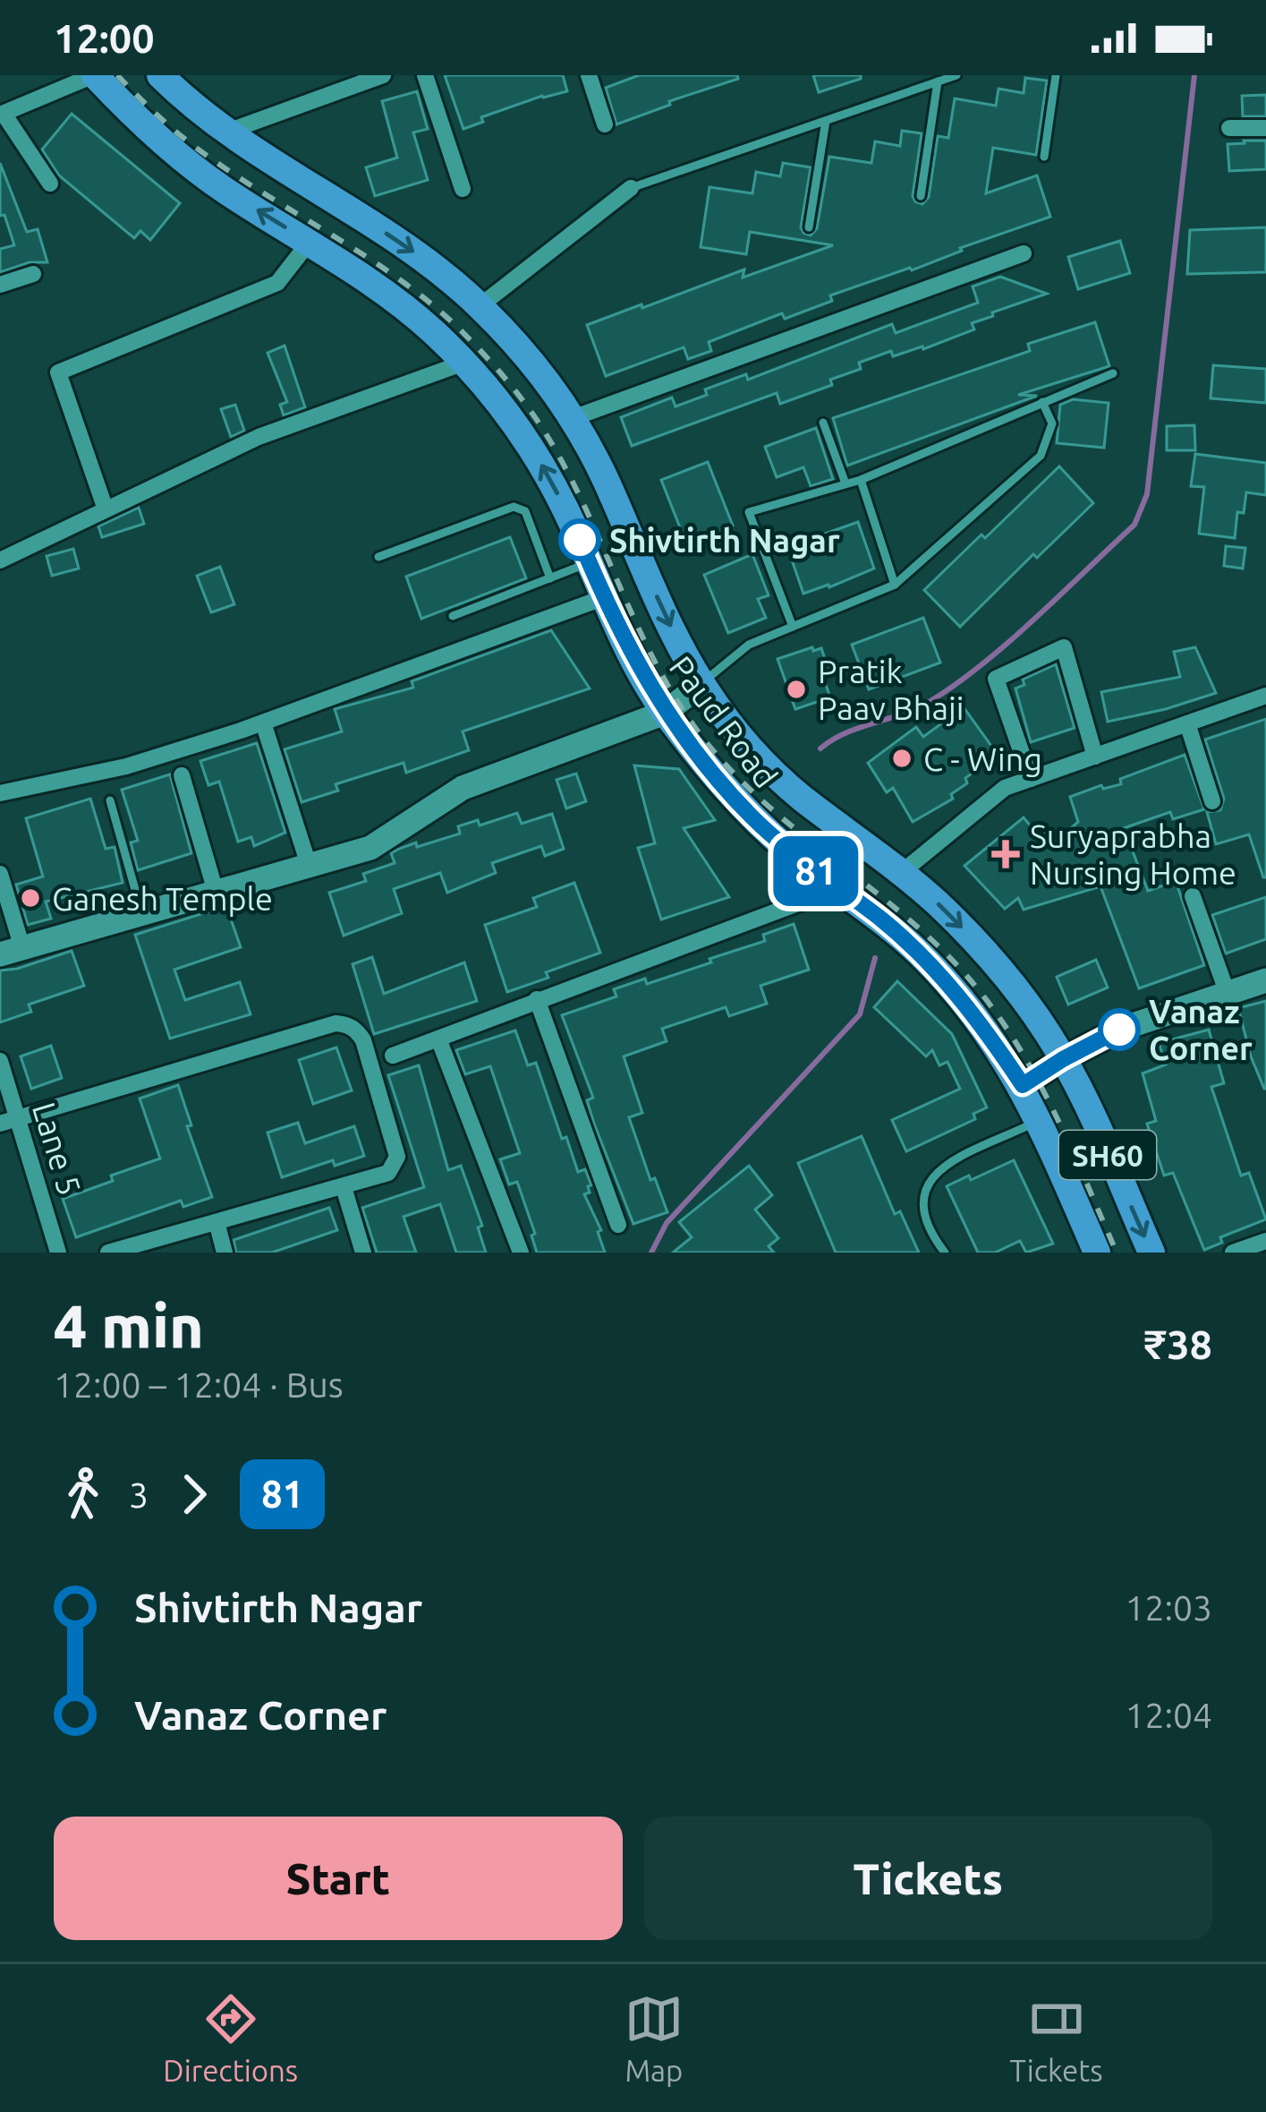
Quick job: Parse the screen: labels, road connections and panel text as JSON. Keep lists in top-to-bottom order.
{
  "streets": {
    "main road": ["Paud Road", "SH60"],
    "street": ["Lane 5"]
  },
  "places": {
    "other": [
      "Shivtirth Nagar",
      "Pratik Paav Bhaji",
      "C - Wing",
      "Ganesh Temple",
      "Vanaz Corner"
    ],
    "health": ["Suryaprabha Nursing Home"]
  },
  "lines": ["bus line 81"],
  "page": {
    "status": "12:00",
    "on_map": "81",
    "heading": ["4 min", "12:00 – 12:04 · Bus", "₹38"],
    "legs": ["3", "81"],
    "list": [
      {
        "name": "Shivtirth Nagar",
        "value": "12:03"
      },
      {
        "name": "Vanaz Corner",
        "value": "12:04"
      }
    ],
    "buttons": ["Start", "Tickets"],
    "tabs": ["Directions", "Map", "Tickets"]
  }
}
